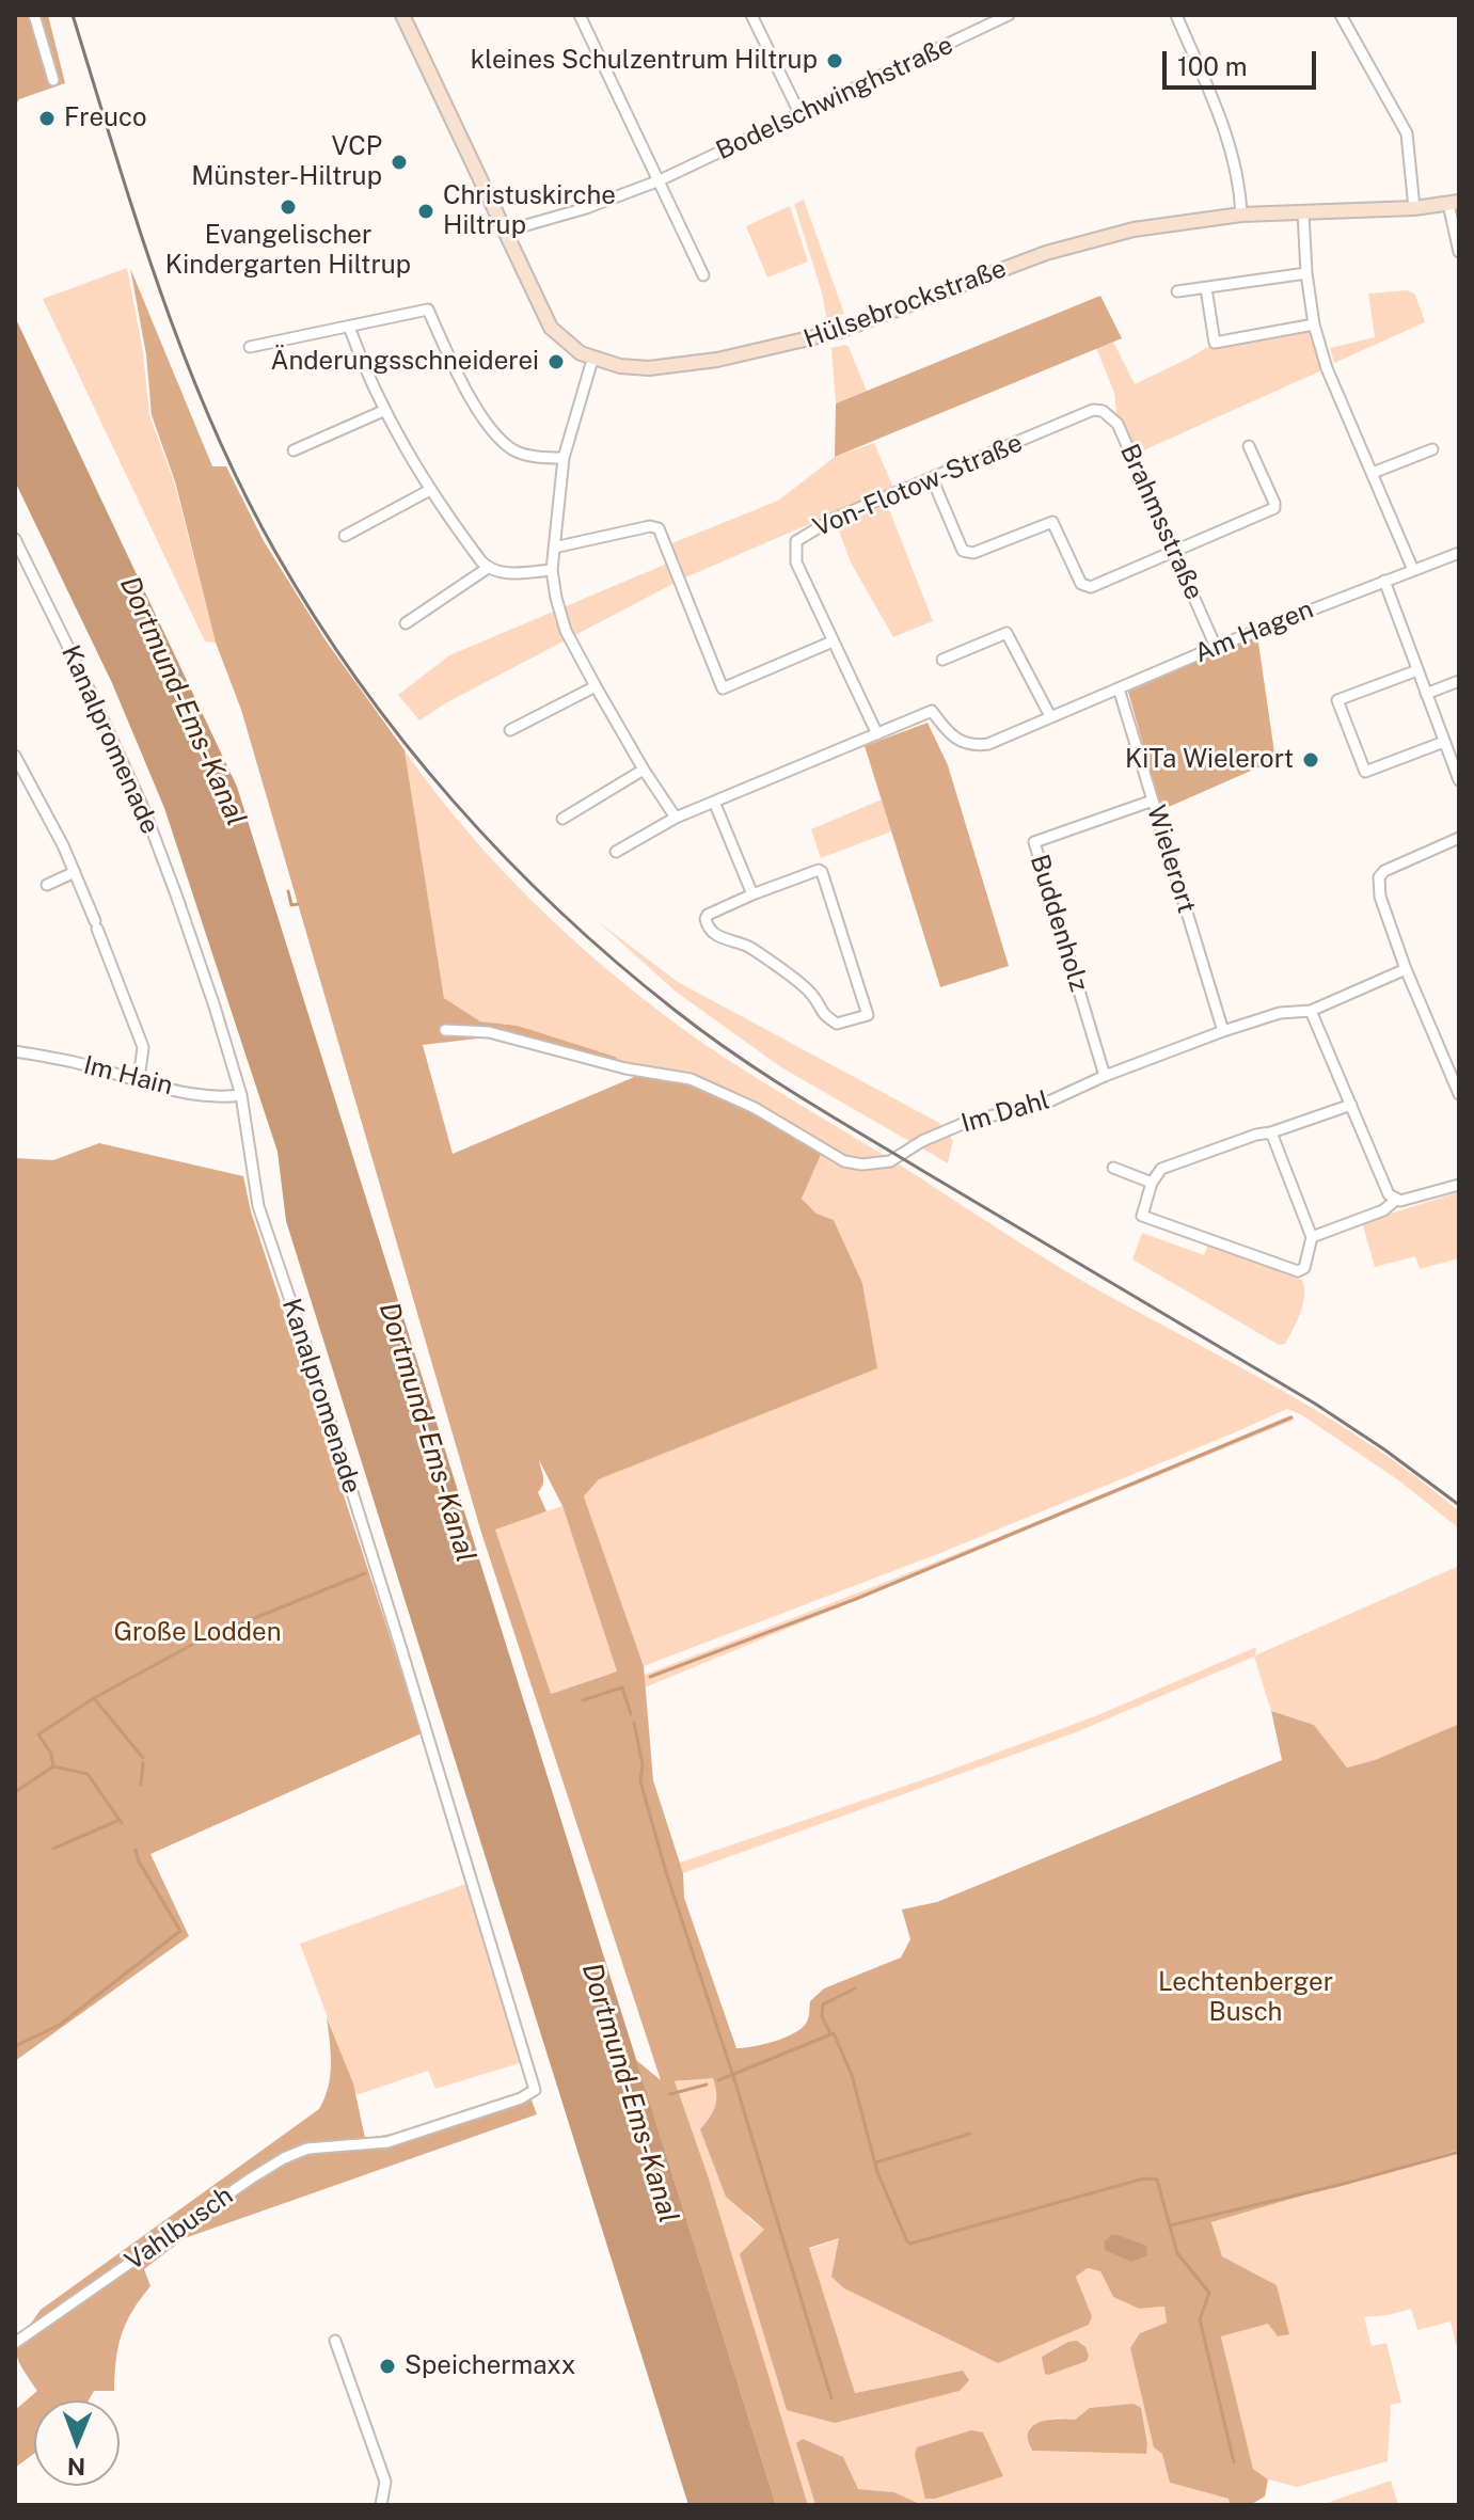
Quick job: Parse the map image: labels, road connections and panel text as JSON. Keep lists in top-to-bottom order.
{
  "streets": {
    "street": [
      "Bodelschwinghstraße",
      "Hülsebrockstraße",
      "Von-Flotow-Straße",
      "Brahmsstraße",
      "Am Hagen",
      "Kanalpromenade",
      "Wielerort",
      "Buddenholz",
      "Im Hain",
      "Im Dahl",
      "Vahlbusch"
    ]
  },
  "crossings": [
    ["Bodelschwinghstraße", "Hülsebrockstraße"],
    ["Von-Flotow-Straße", "Brahmsstraße"],
    ["Von-Flotow-Straße", "Am Hagen"],
    ["Brahmsstraße", "Am Hagen"],
    ["Am Hagen", "Wielerort"],
    ["Kanalpromenade", "Im Hain"],
    ["Kanalpromenade", "Vahlbusch"],
    ["Wielerort", "Buddenholz"],
    ["Wielerort", "Im Dahl"],
    ["Buddenholz", "Im Dahl"]
  ],
  "water": ["Dortmund-Ems-Kanal"],
  "parks": ["Große Lodden", "Lechtenberger Busch"],
  "places": [
    "kleines Schulzentrum Hiltrup",
    "Freuco",
    "VCP Münster-Hiltrup",
    "Evangelischer Kindergarten Hiltrup",
    "Christuskirche Hiltrup",
    "Änderungsschneiderei",
    "KiTa Wielerort",
    "Speichermaxx"
  ],
  "scale_bar": "100 m",
  "north": "bottom"
}
